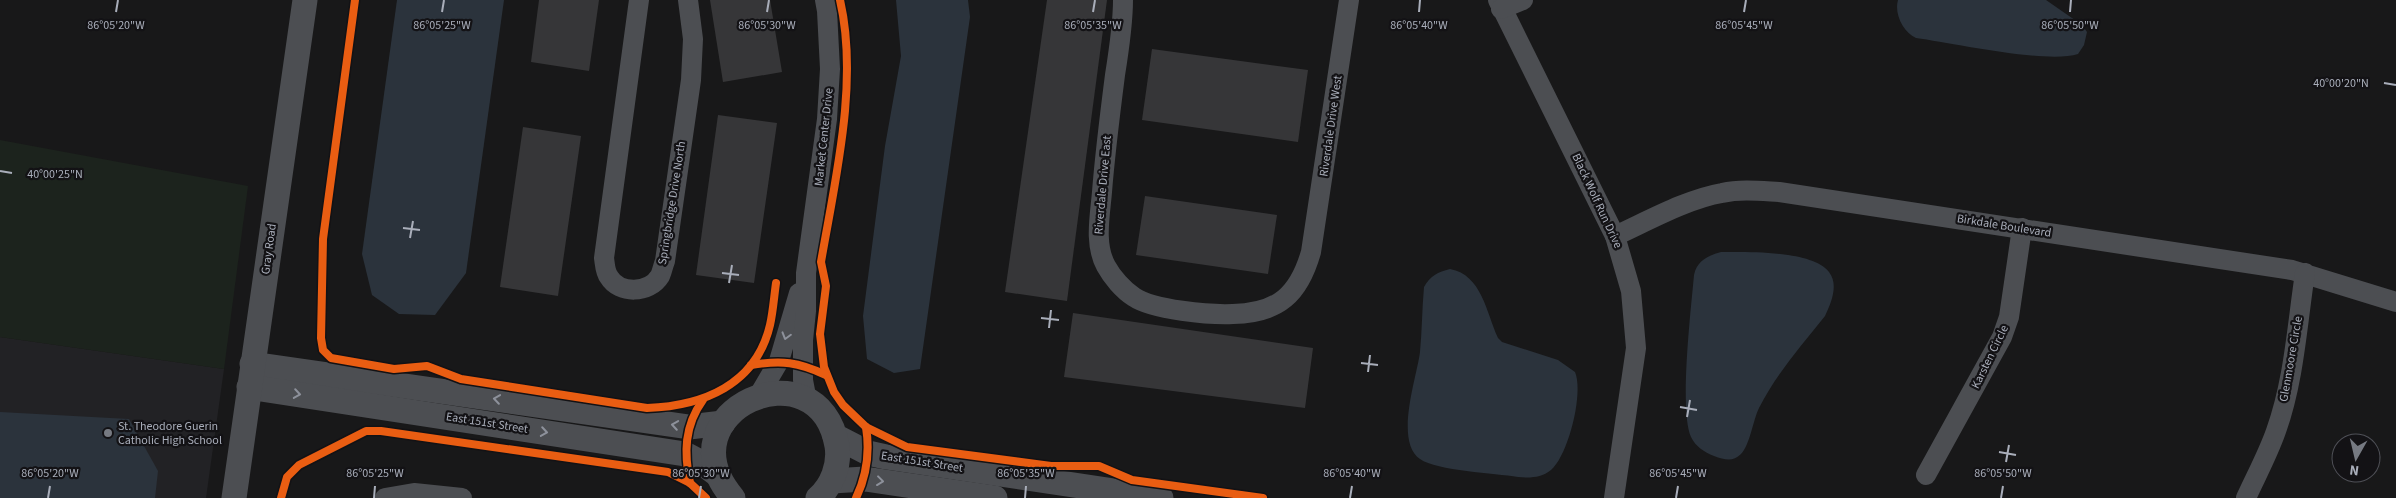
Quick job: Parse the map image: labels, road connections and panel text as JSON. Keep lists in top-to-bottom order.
{
  "streets": {
    "street": [
      "Riverdale Drive West",
      "Market Center Drive",
      "Riverdale Drive East",
      "Black Wolf Run Drive",
      "Springbridge Drive North",
      "Birkdale Boulevard",
      "Gray Road",
      "Karsten Circle",
      "Glenmoore Circle",
      "East 151st Street"
    ]
  },
  "crossings": [
    ["Riverdale Drive West", "Riverdale Drive East"],
    ["Black Wolf Run Drive", "Birkdale Boulevard"],
    ["Birkdale Boulevard", "Karsten Circle"],
    ["Birkdale Boulevard", "Glenmoore Circle"],
    ["Gray Road", "East 151st Street"]
  ],
  "places": ["St. Theodore Guerin Catholic High School"],
  "north": "bottom",
  "coordinates": [
    "86°05'20\"W",
    "86°05'25\"W",
    "86°05'30\"W",
    "86°05'35\"W",
    "86°05'40\"W",
    "86°05'45\"W",
    "86°05'50\"W",
    "40°00'20\"N",
    "40°00'25\"N"
  ]
}
